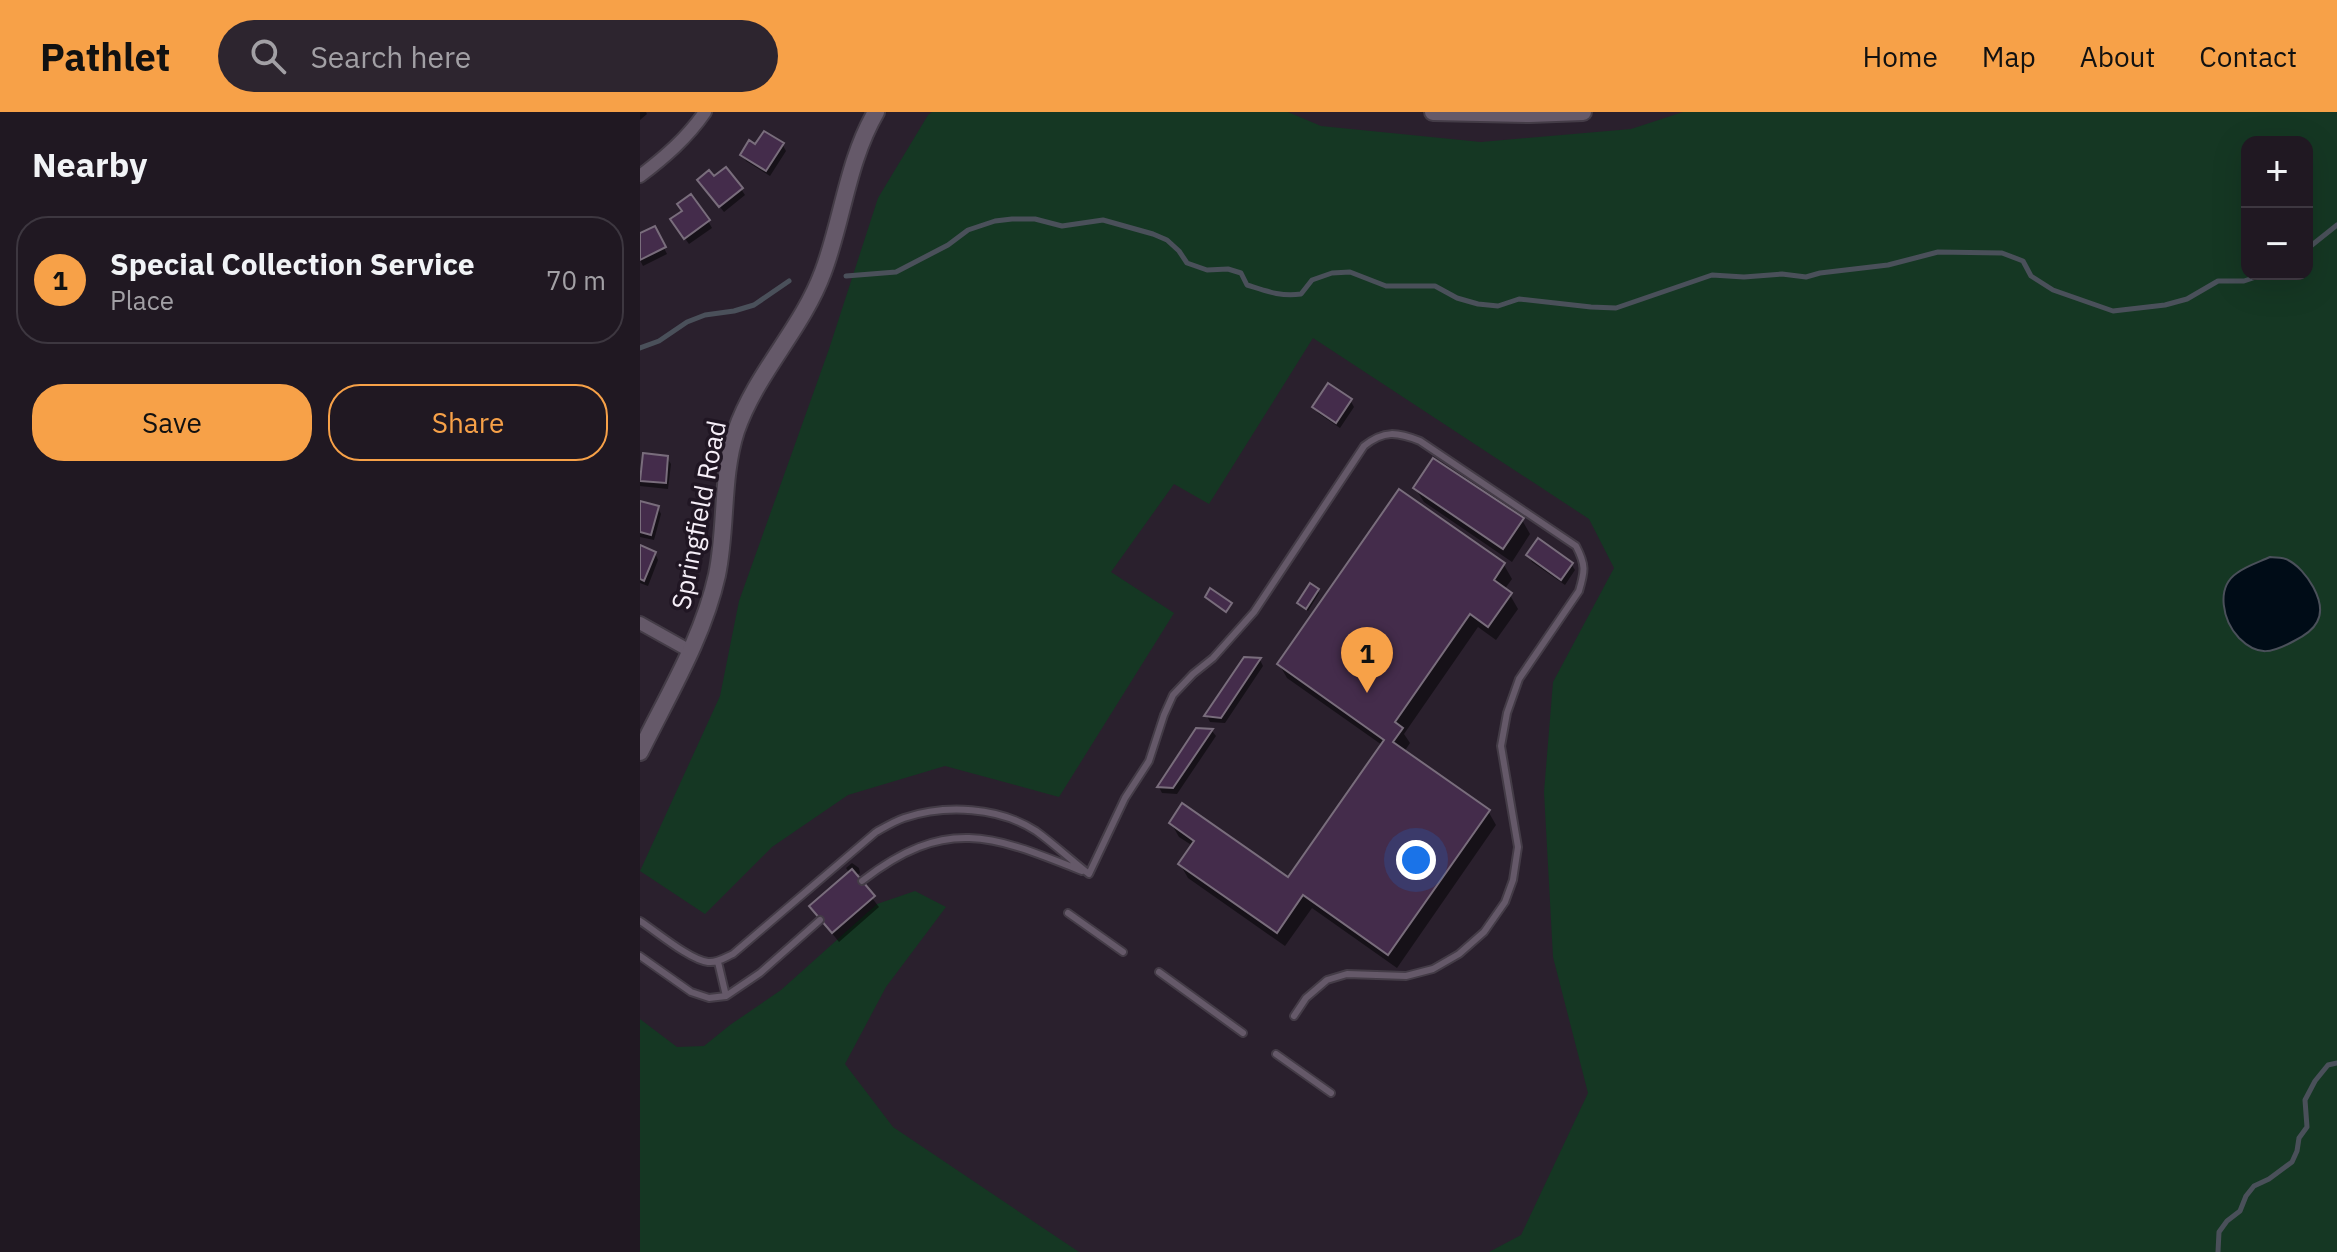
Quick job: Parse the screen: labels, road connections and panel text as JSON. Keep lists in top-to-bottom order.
{
  "streets": {
    "street": ["Springfield Road"]
  },
  "page": {
    "header": "Pathlet",
    "search": "Search here",
    "nav": [
      "Home",
      "Map",
      "About",
      "Contact"
    ],
    "heading": "Nearby",
    "map_buttons": ["+", "−"],
    "list": [
      {
        "mark": "1",
        "name": "Special Collection Service",
        "note": "Place",
        "value": "70 m"
      }
    ],
    "buttons": ["Save", "Share"],
    "pins": "1"
  }
}
